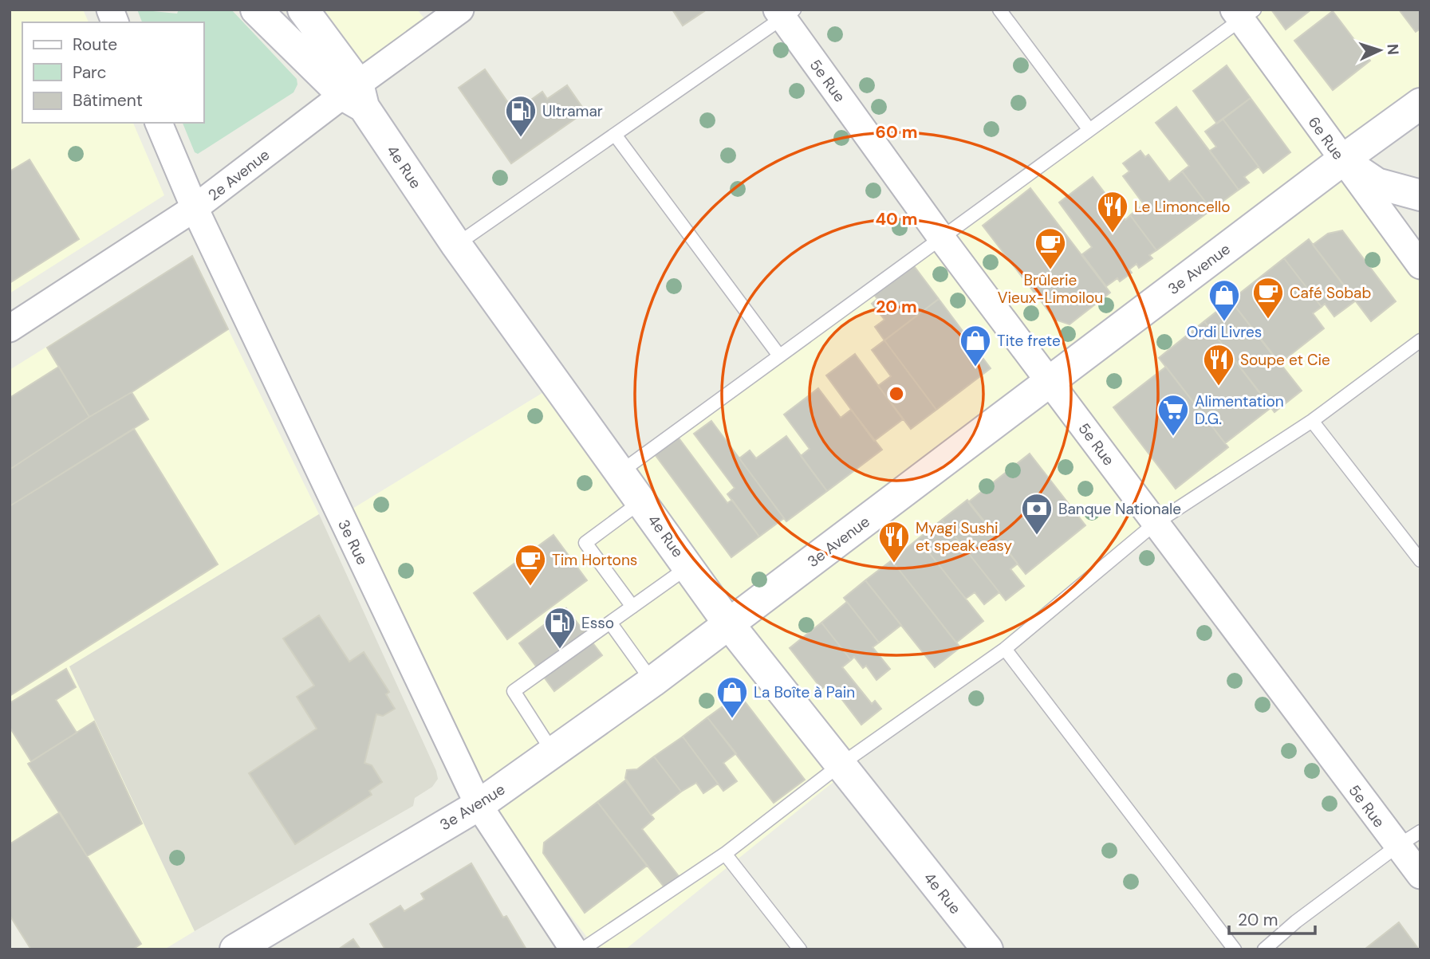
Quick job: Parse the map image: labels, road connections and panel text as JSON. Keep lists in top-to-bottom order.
{
  "streets": {
    "street": [
      "5e Rue",
      "6e Rue",
      "4e Rue",
      "2e Avenue",
      "3e Avenue",
      "3e Rue"
    ]
  },
  "crossings": [
    ["5e Rue", "3e Avenue"],
    ["6e Rue", "3e Avenue"],
    ["4e Rue", "2e Avenue"],
    ["4e Rue", "3e Avenue"],
    ["2e Avenue", "3e Rue"],
    ["3e Avenue", "3e Rue"]
  ],
  "places": {
    "fuel station": ["Ultramar", "Esso"],
    "restaurant": ["Le Limoncello", "Soupe et Cie", "Myagi Sushi et speak easy"],
    "cafe": ["Brûlerie Vieux-Limoilou", "Café Sobab", "Tim Hortons"],
    "shop": ["Ordi Livres", "Tite frete", "La Boîte à Pain"],
    "supermarket": ["Alimentation D.G."],
    "bank": ["Banque Nationale"]
  },
  "legend": ["Route", "Parc", "Bâtiment"],
  "scale_bar": "20 m",
  "north": "right",
  "rings": ["60 m", "40 m", "20 m"]
}
